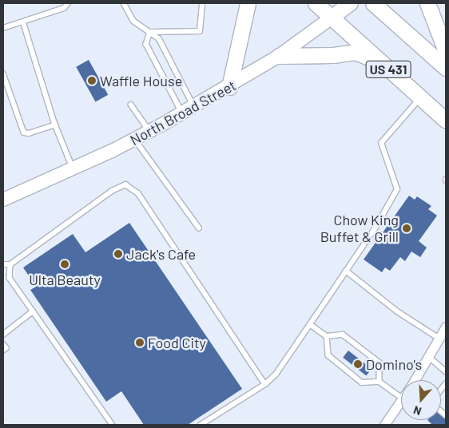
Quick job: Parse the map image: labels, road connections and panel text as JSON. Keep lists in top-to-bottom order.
{
  "streets": {
    "highway": ["US 431"],
    "main road": ["North Broad Street"]
  },
  "crossings": [
    ["US 431", "North Broad Street"]
  ],
  "places": [
    "Waffle House",
    "Chow King Buffet & Grill",
    "Jack's Cafe",
    "Ulta Beauty",
    "Food City",
    "Domino's"
  ],
  "north": "bottom"
}
